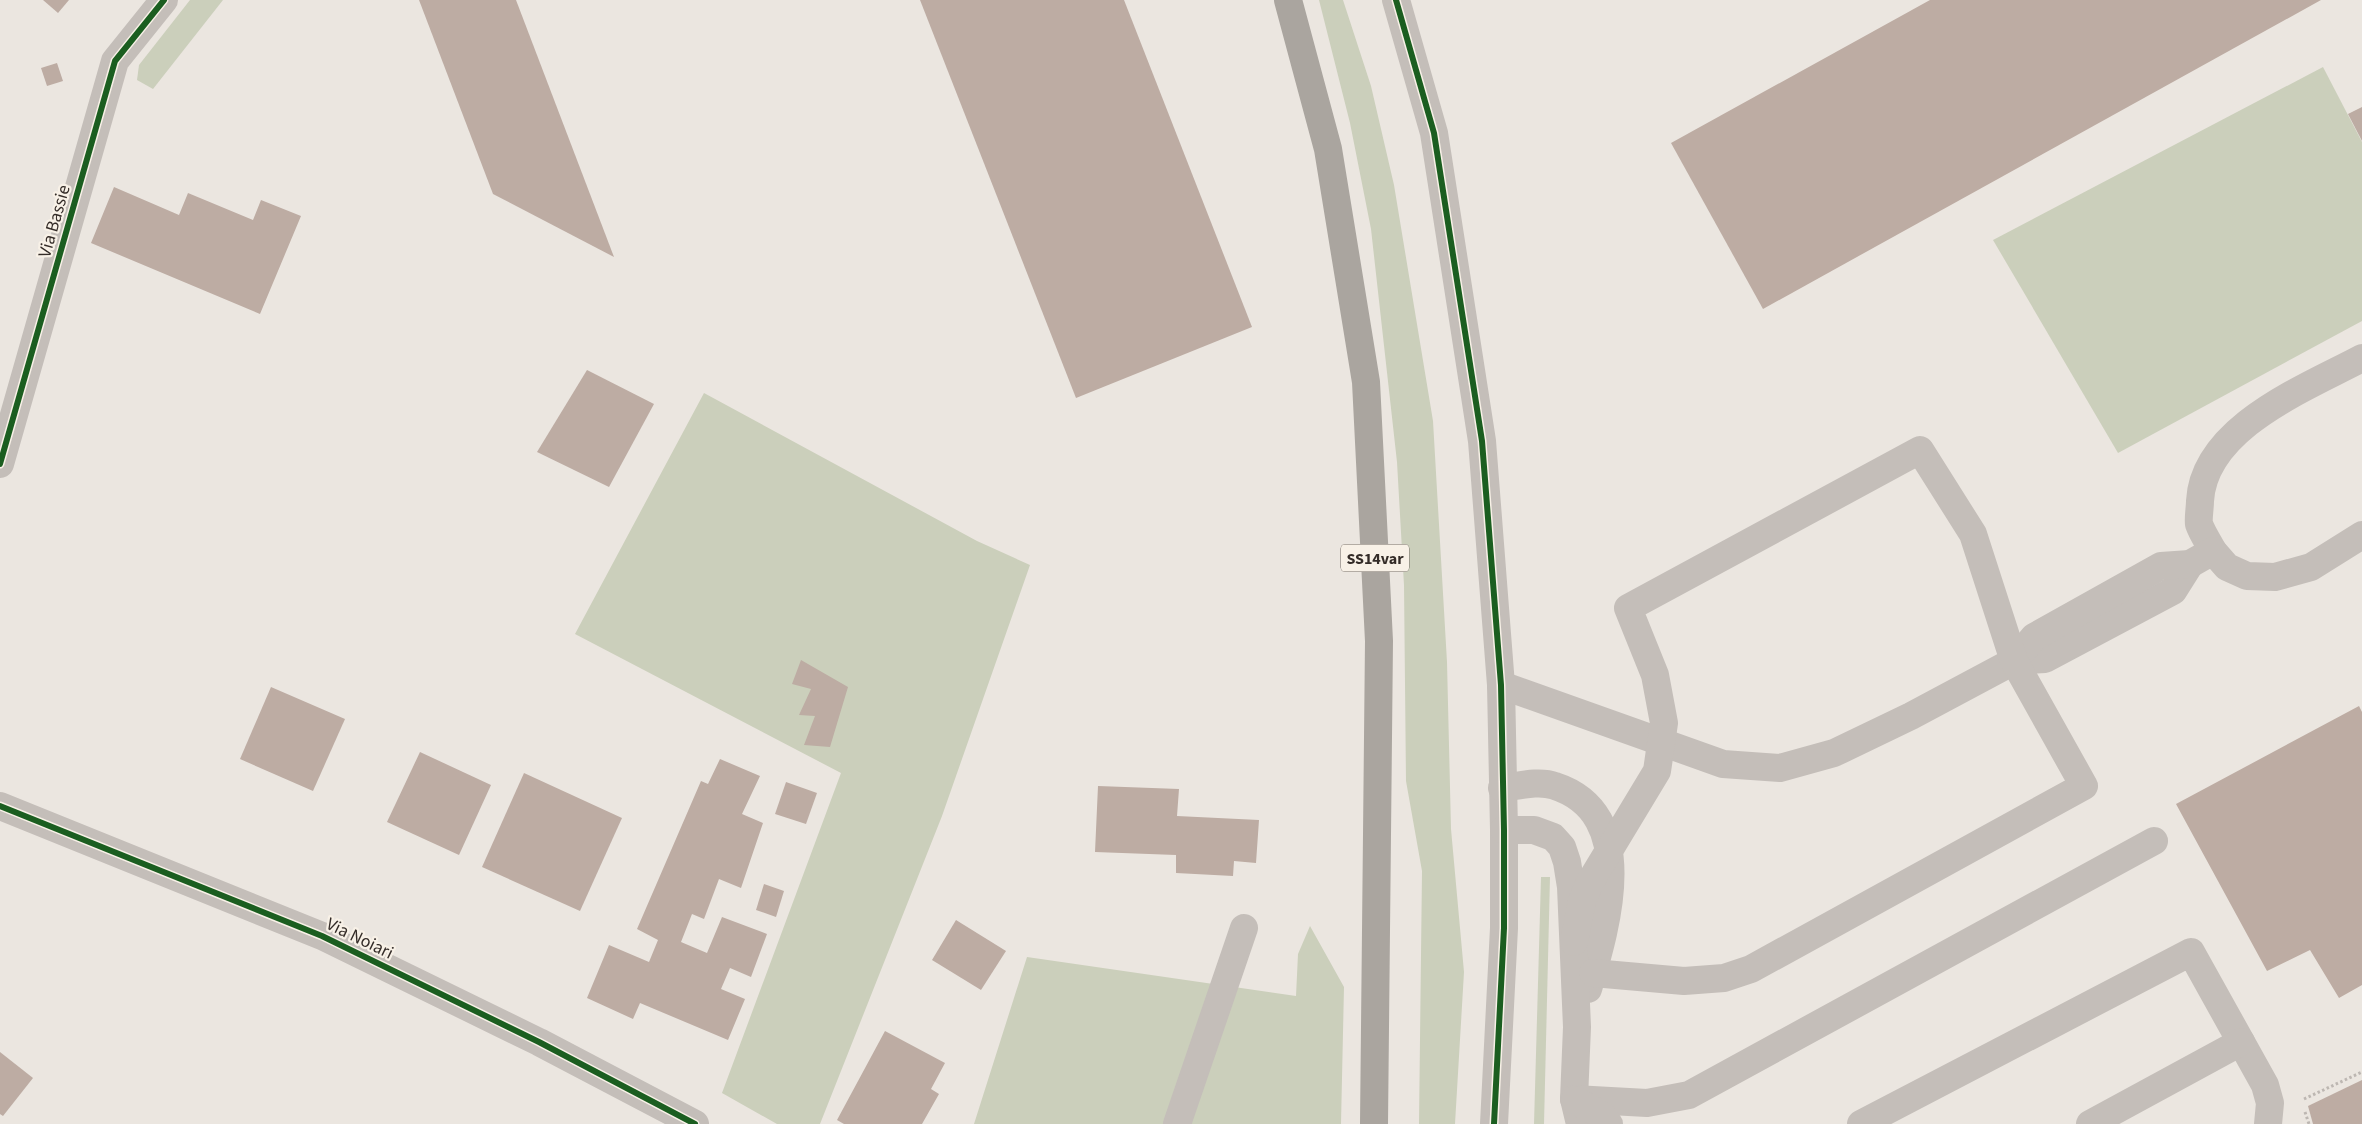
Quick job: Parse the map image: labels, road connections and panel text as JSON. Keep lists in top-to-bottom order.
{
  "streets": {
    "highway": ["SS14var"],
    "street": ["Via Bassie", "Via Noiari"]
  }
}
